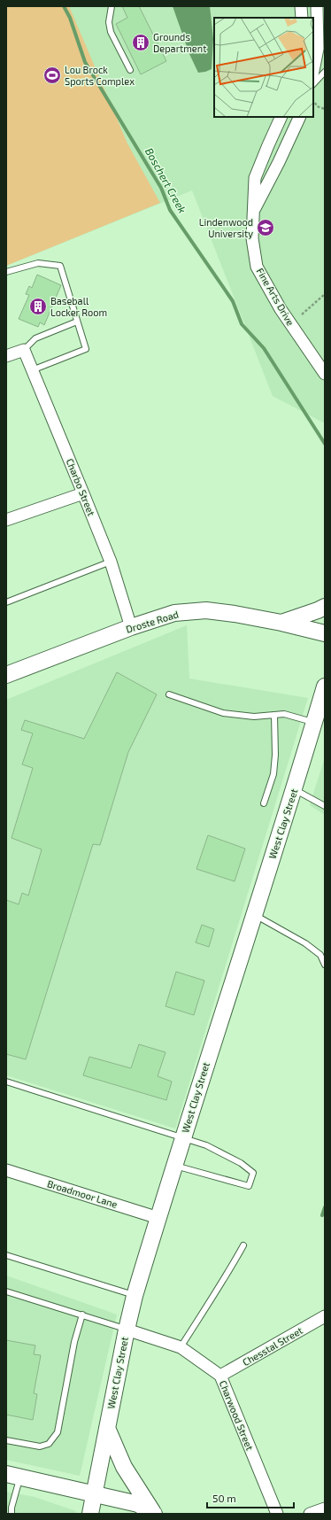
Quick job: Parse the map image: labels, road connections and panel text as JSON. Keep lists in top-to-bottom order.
{
  "streets": {
    "main road": ["Droste Road", "West Clay Street"],
    "street": [
      "Fine Arts Drive",
      "Charbo Street",
      "Broadmoor Lane",
      "Chesstal Street",
      "Charwood Street"
    ]
  },
  "crossings": [
    ["Charbo Street", "Droste Road"],
    ["West Clay Street", "Broadmoor Lane"],
    ["West Clay Street", "Charwood Street"],
    ["Chesstal Street", "Charwood Street"]
  ],
  "water": ["Boschert Creek"],
  "places": {
    "building": ["Grounds Department", "Baseball Locker Room"],
    "sports": ["Lou Brock Sports Complex"],
    "school or university": ["Lindenwood University"]
  },
  "scale_bar": "50 m"
}
